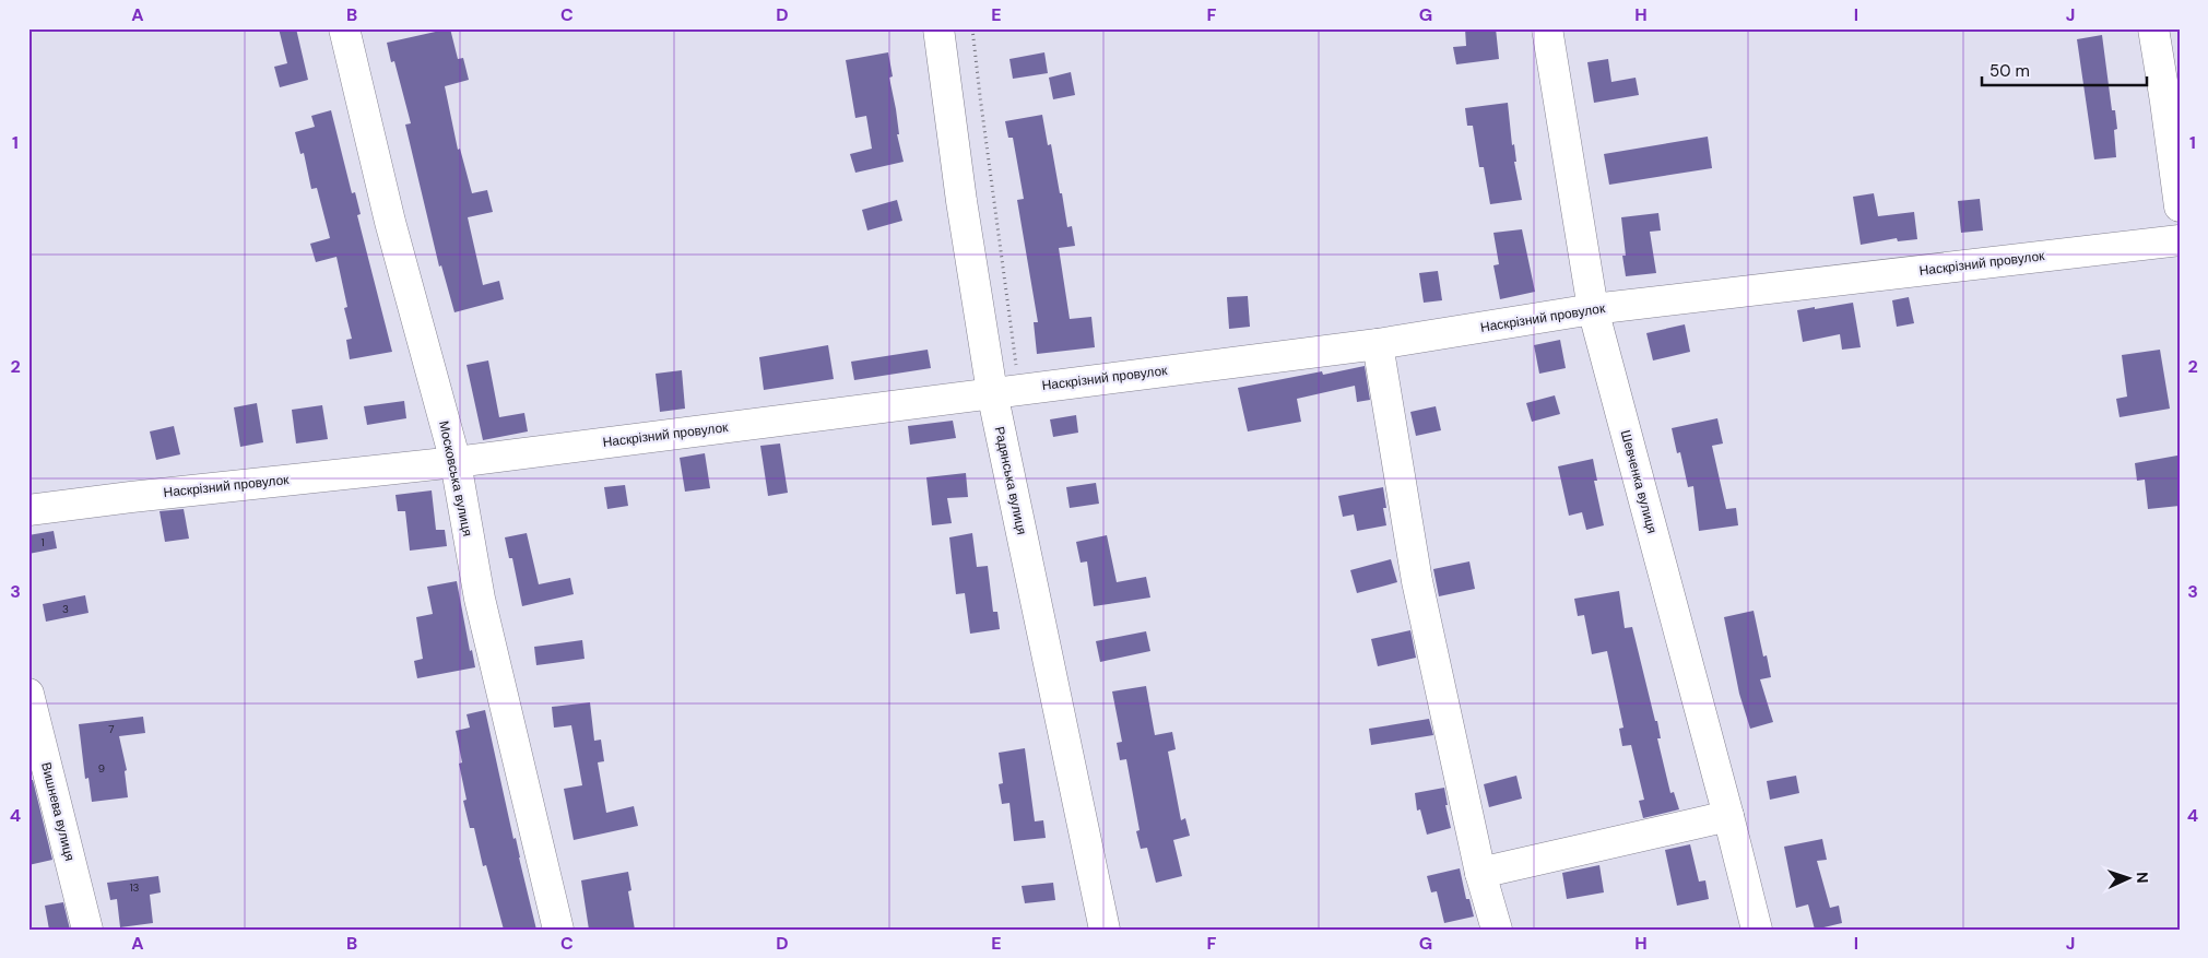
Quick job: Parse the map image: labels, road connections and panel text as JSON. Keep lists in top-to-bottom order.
{
  "streets": {
    "street": [
      "Наскрізний провулок",
      "Московська вулиця",
      "Радянська вулиця",
      "Шевченка вулиця",
      "Вишнева вулиця"
    ]
  },
  "crossings": [
    ["Наскрізний провулок", "Московська вулиця"],
    ["Наскрізний провулок", "Радянська вулиця"],
    ["Наскрізний провулок", "Шевченка вулиця"]
  ],
  "house_numbers": [
    "1",
    "3",
    "7",
    "9",
    "13"
  ],
  "scale_bar": "50 m",
  "north": "right",
  "grid": {
    "columns": [
      "A",
      "B",
      "C",
      "D",
      "E",
      "F",
      "G",
      "H",
      "I",
      "J"
    ],
    "rows": [
      "1",
      "2",
      "3",
      "4"
    ]
  }
}
